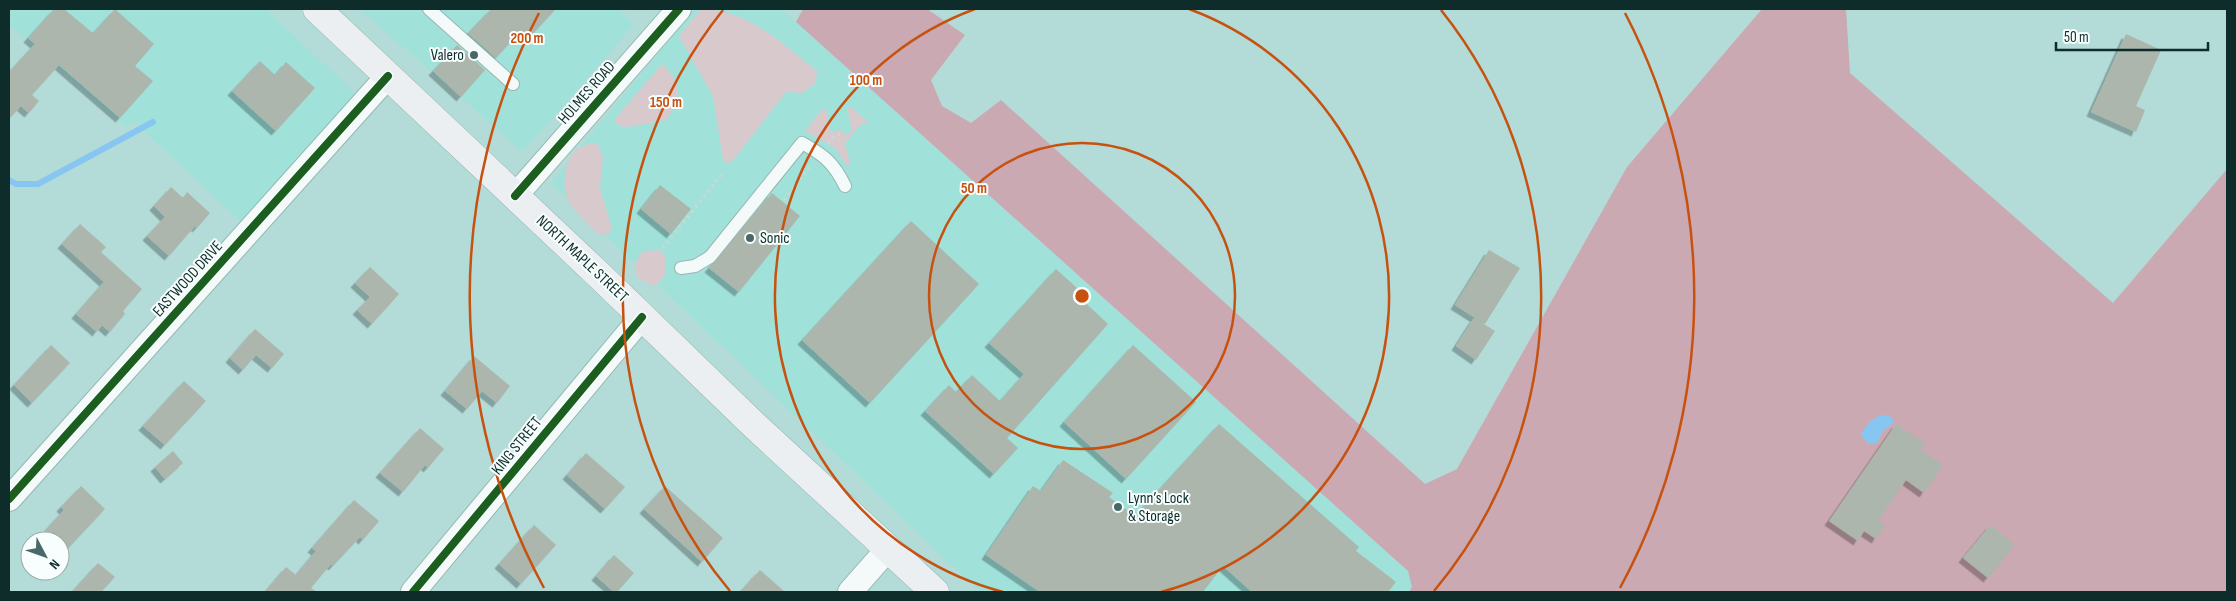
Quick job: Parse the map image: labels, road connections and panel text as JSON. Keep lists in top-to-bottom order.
{
  "streets": {
    "main road": ["NORTH MAPLE STREET"],
    "street": ["HOLMES ROAD", "EASTWOOD DRIVE", "KING STREET"]
  },
  "crossings": [
    ["HOLMES ROAD", "NORTH MAPLE STREET"],
    ["NORTH MAPLE STREET", "EASTWOOD DRIVE"],
    ["NORTH MAPLE STREET", "KING STREET"]
  ],
  "places": ["Valero", "Sonic", "Lynn’s Lock & Storage"],
  "scale_bar": "50 m",
  "north": "bottom right",
  "rings": [
    "200 m",
    "100 m",
    "150 m",
    "50 m"
  ]
}
